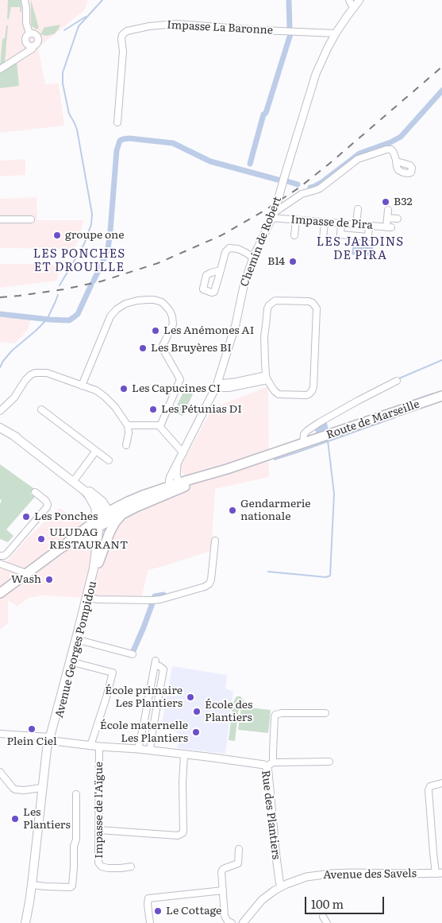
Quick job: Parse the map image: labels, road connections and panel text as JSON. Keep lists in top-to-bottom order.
{
  "streets": {
    "main road": ["Route de Marseille", "Avenue Georges Pompidou"],
    "street": [
      "Impasse La Baronne",
      "Impasse de Pira",
      "Chemin de Robert",
      "Impasse de l'Aïgue",
      "Rue des Plantiers",
      "Avenue des Savels"
    ]
  },
  "crossings": [
    ["Impasse La Baronne", "Chemin de Robert"],
    ["Impasse de Pira", "Chemin de Robert"],
    ["Avenue Georges Pompidou", "Rue des Plantiers"],
    ["Impasse de l'Aïgue", "Rue des Plantiers"],
    ["Rue des Plantiers", "Avenue des Savels"]
  ],
  "districts": ["LES JARDINS DE PIRA", "LES PONCHES ET DROUILLE"],
  "places": [
    "B32",
    "groupe one",
    "B14",
    "Les Anémones AI",
    "Les Bruyères BI",
    "Les Capucines CI",
    "Les Pétunias DI",
    "Gendarmerie nationale",
    "Les Ponches",
    "ULUDAG RESTAURANT",
    "Wash",
    "École primaire Les Plantiers",
    "École des Plantiers",
    "Plein Ciel",
    "École maternelle Les Plantiers",
    "Les Plantiers",
    "Le Cottage"
  ],
  "scale_bar": "100 m"
}
